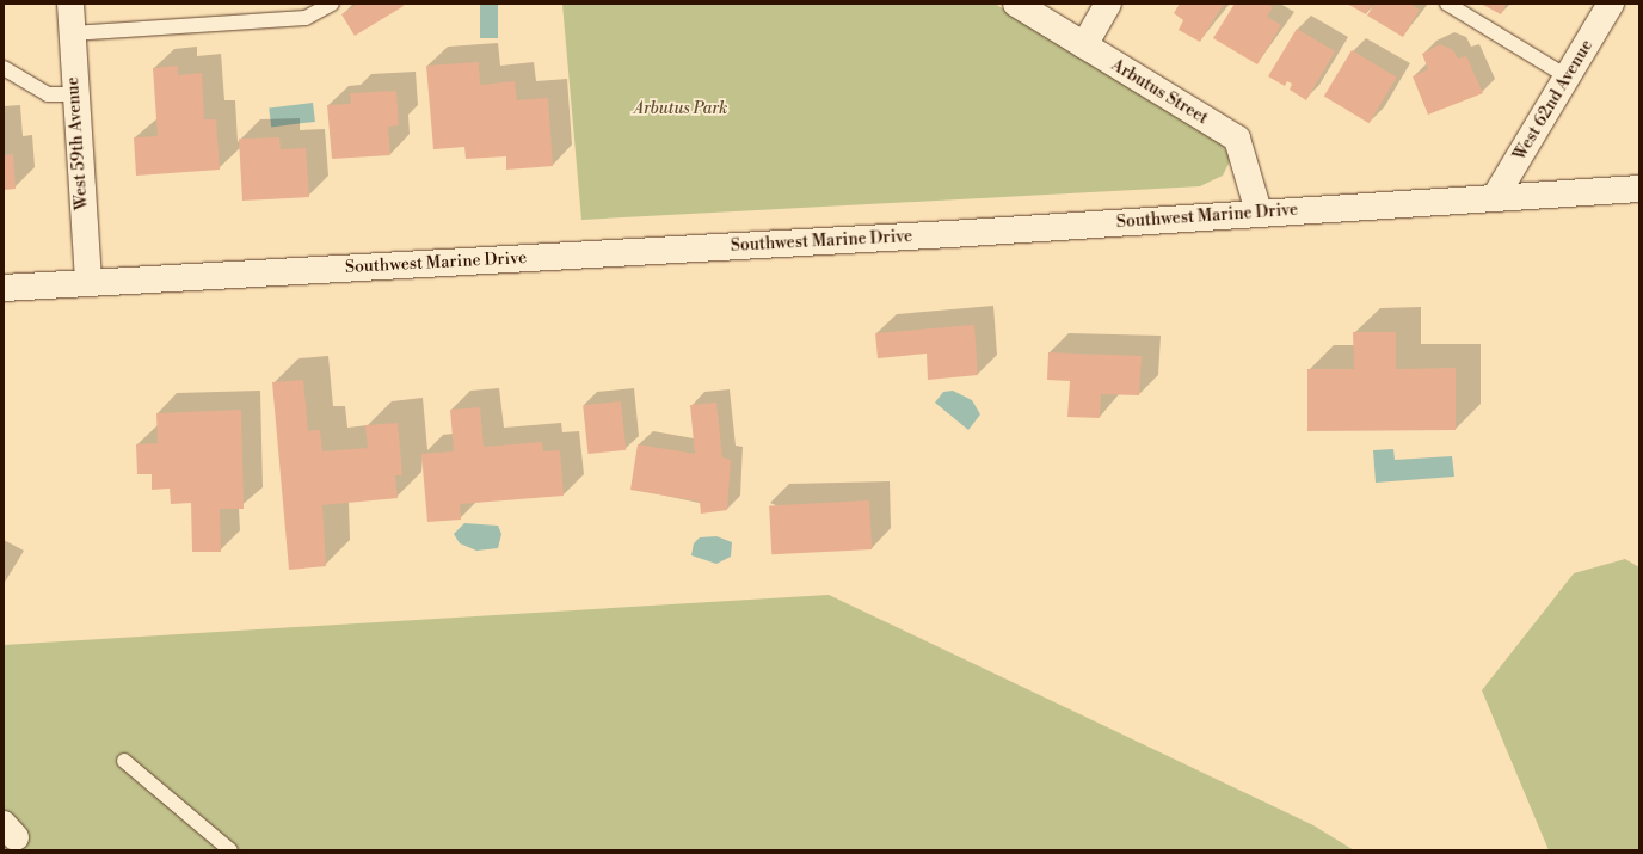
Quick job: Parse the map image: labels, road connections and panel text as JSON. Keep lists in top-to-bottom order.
{
  "streets": {
    "main road": [
      "Arbutus Street",
      "West 62nd Avenue",
      "West 59th Avenue",
      "Southwest Marine Drive"
    ]
  },
  "crossings": [
    ["Arbutus Street", "Southwest Marine Drive"],
    ["West 62nd Avenue", "Southwest Marine Drive"],
    ["West 59th Avenue", "Southwest Marine Drive"]
  ],
  "parks": ["Arbutus Park"]
}
